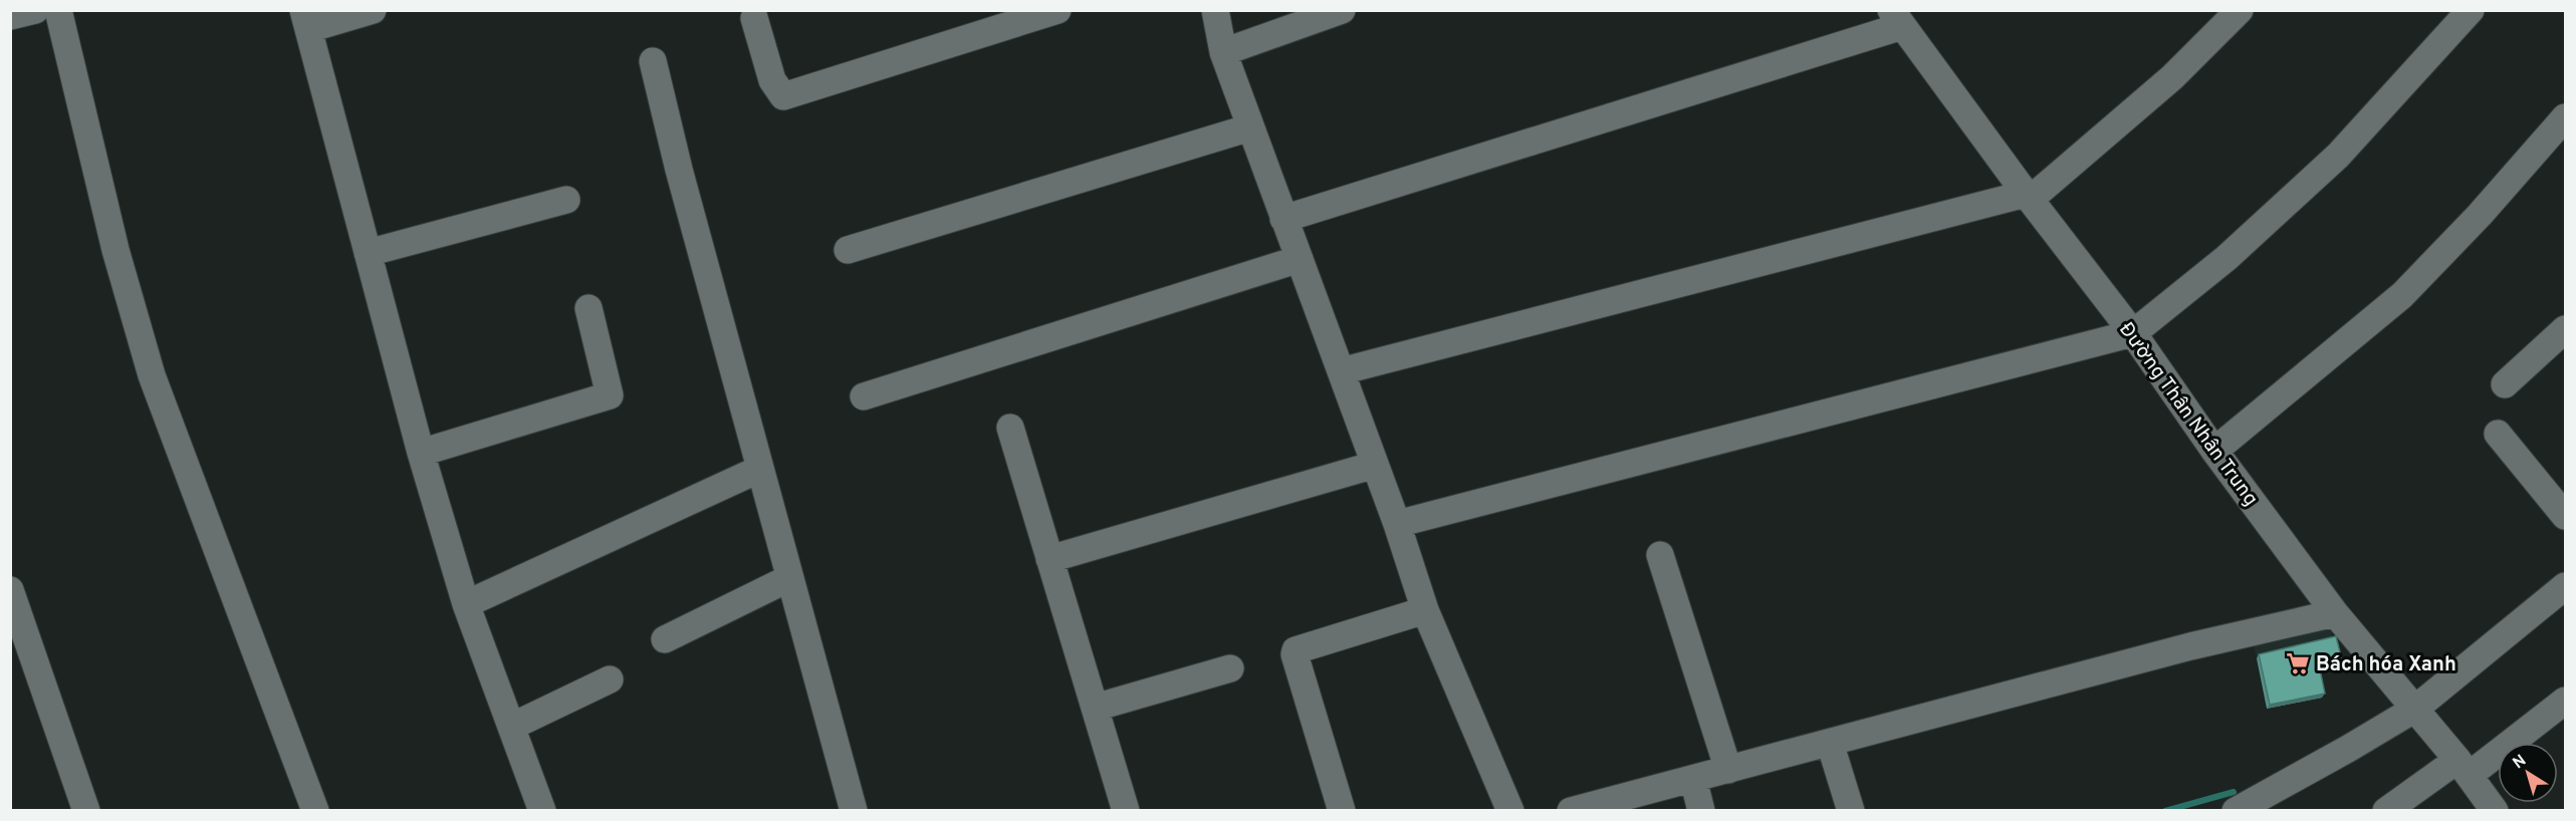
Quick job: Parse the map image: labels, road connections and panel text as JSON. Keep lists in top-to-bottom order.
{
  "streets": {
    "street": ["Đường Thân Nhân Trung"]
  },
  "places": {
    "supermarket": ["Bách hóa Xanh"]
  },
  "north": "top left"
}
